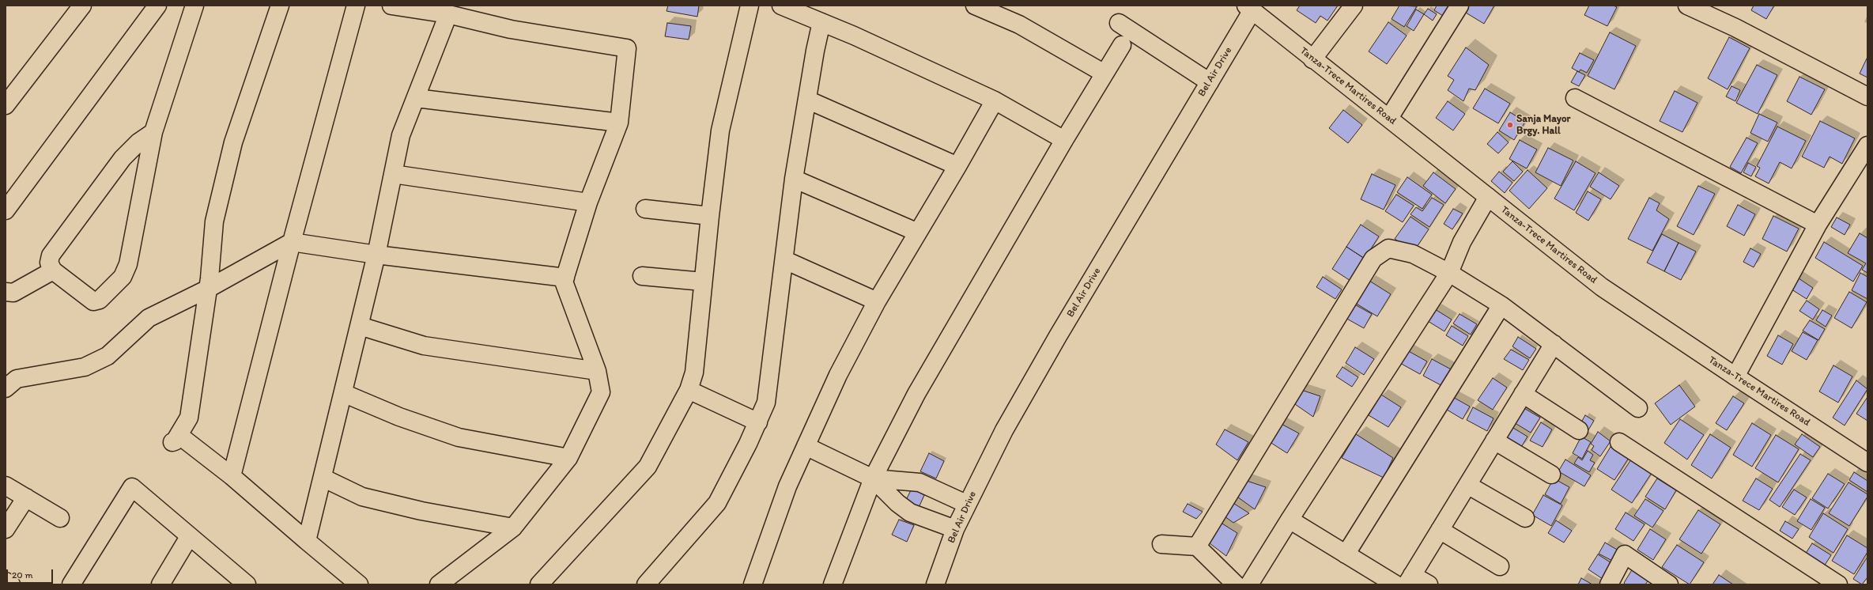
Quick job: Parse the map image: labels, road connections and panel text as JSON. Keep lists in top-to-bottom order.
{
  "streets": {
    "street": ["Bel Air Drive", "Tanza-Trece Martires Road"]
  },
  "crossings": [
    ["Bel Air Drive", "Tanza-Trece Martires Road"]
  ],
  "places": ["Sanja Mayor Brgy. Hall"],
  "scale_bar": "20 m"
}
